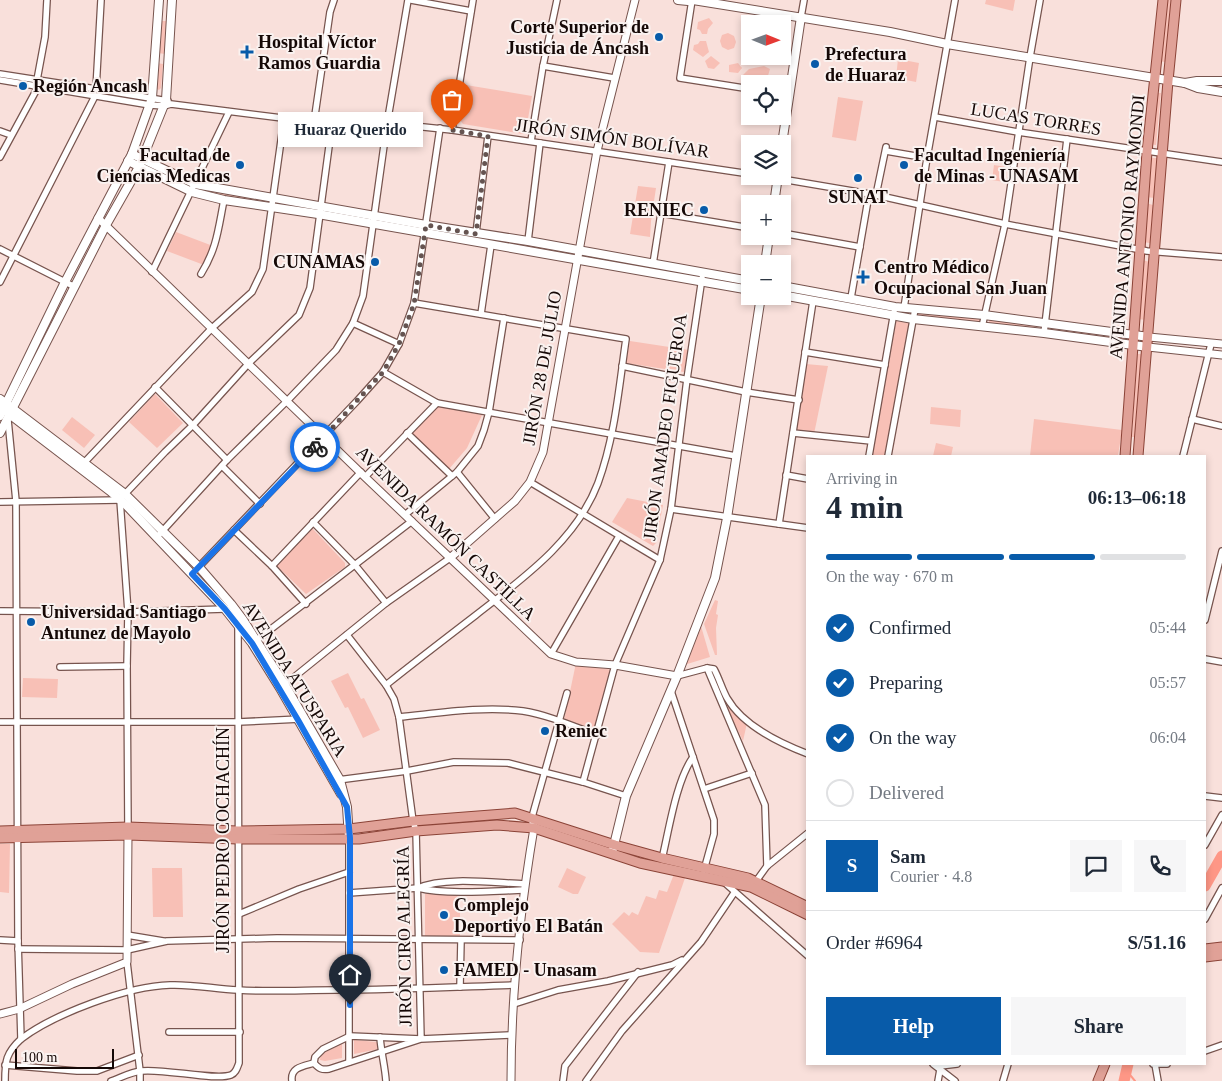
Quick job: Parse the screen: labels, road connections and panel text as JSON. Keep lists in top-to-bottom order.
{
  "streets": {
    "main road": ["AVENIDA ANTONIO RAYMONDI", "AVENIDA ATUSPARIA"],
    "street": [
      "LUCAS TORRES",
      "JIRÓN SIMÓN BOLÍVAR",
      "JIRÓN 28 DE JULIO",
      "JIRÓN AMADEO FIGUEROA",
      "AVENIDA RAMÓN CASTILLA",
      "JIRÓN PEDRO COCHACHÍN",
      "JIRÓN CIRO ALEGRÍA"
    ]
  },
  "crossings": [
    ["LUCAS TORRES", "AVENIDA ANTONIO RAYMONDI"],
    ["JIRÓN SIMÓN BOLÍVAR", "JIRÓN 28 DE JULIO"],
    ["JIRÓN 28 DE JULIO", "AVENIDA RAMÓN CASTILLA"],
    ["JIRÓN 28 DE JULIO", "AVENIDA ATUSPARIA"],
    ["JIRÓN 28 DE JULIO", "JIRÓN CIRO ALEGRÍA"],
    ["JIRÓN AMADEO FIGUEROA", "AVENIDA RAMÓN CASTILLA"],
    ["AVENIDA ATUSPARIA", "JIRÓN PEDRO COCHACHÍN"]
  ],
  "places": {
    "other": [
      "Corte Superior de Justicia de Áncash",
      "Prefectura de Huaraz",
      "Región Ancash",
      "Huaraz Querido",
      "Facultad de Ciencias Medicas",
      "Facultad Ingeniería de Minas - UNASAM",
      "SUNAT",
      "RENIEC",
      "CUNAMAS",
      "Universidad Santiago Antunez de Mayolo",
      "Reniec",
      "Complejo Deportivo El Batán",
      "FAMED - Unasam"
    ],
    "health": ["Hospital Víctor Ramos Guardia", "Centro Médico Ocupacional San Juan"]
  },
  "scale_bar": "100 m",
  "north": "right",
  "page": {
    "map_buttons": ["+", "−"],
    "bubble": "Huaraz Querido",
    "heading": ["4 min", "Arriving in", "06:13–06:18"],
    "panel": [
      "Sam",
      "Courier · 4.8",
      "Order #6964",
      "S/51.16"
    ],
    "bar": "On the way · 670 m",
    "list": [
      ["Confirmed", "05:44"],
      ["Preparing", "05:57"],
      ["On the way", "06:04"],
      "Delivered"
    ],
    "round": "S",
    "buttons": ["Help", "Share"],
    "scale": "100 m"
  }
}
